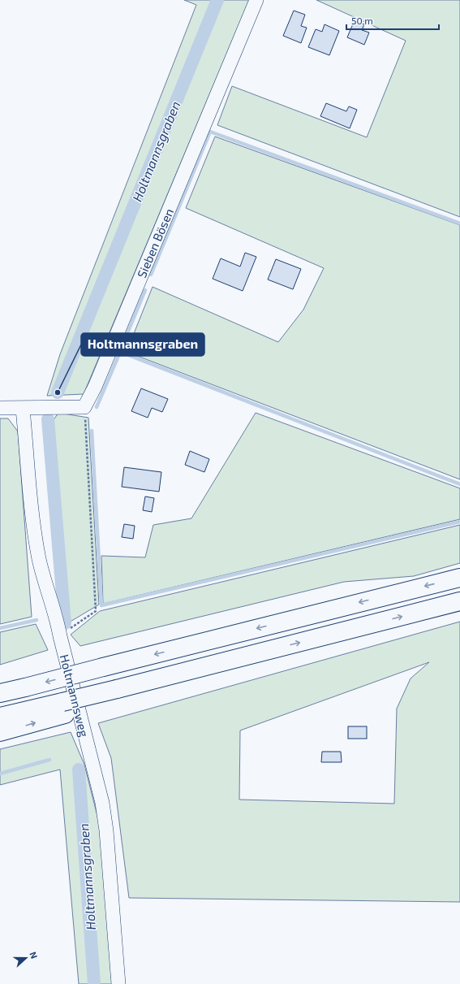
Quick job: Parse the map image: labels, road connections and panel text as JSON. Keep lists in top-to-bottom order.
{
  "streets": {
    "street": ["Sieben Bösen", "Holtmannsweg"]
  },
  "water": ["Holtmannsgraben"],
  "places": ["Holtmannsgraben"],
  "scale_bar": "50 m",
  "north": "right"
}
